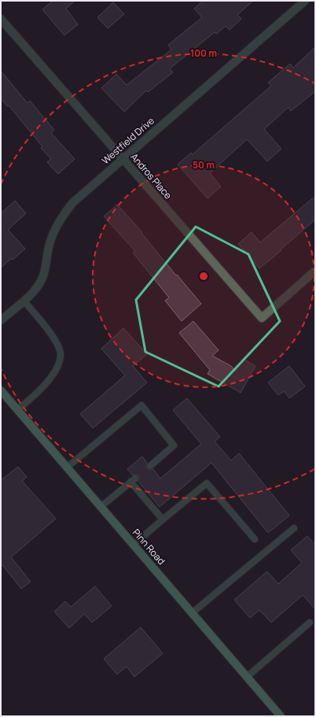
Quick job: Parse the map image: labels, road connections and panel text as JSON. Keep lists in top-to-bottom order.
{
  "streets": {
    "street": ["Westfield Drive", "Andros Place", "Pinn Road"]
  },
  "crossings": [
    ["Westfield Drive", "Andros Place"]
  ],
  "rings": ["100 m", "50 m"]
}
